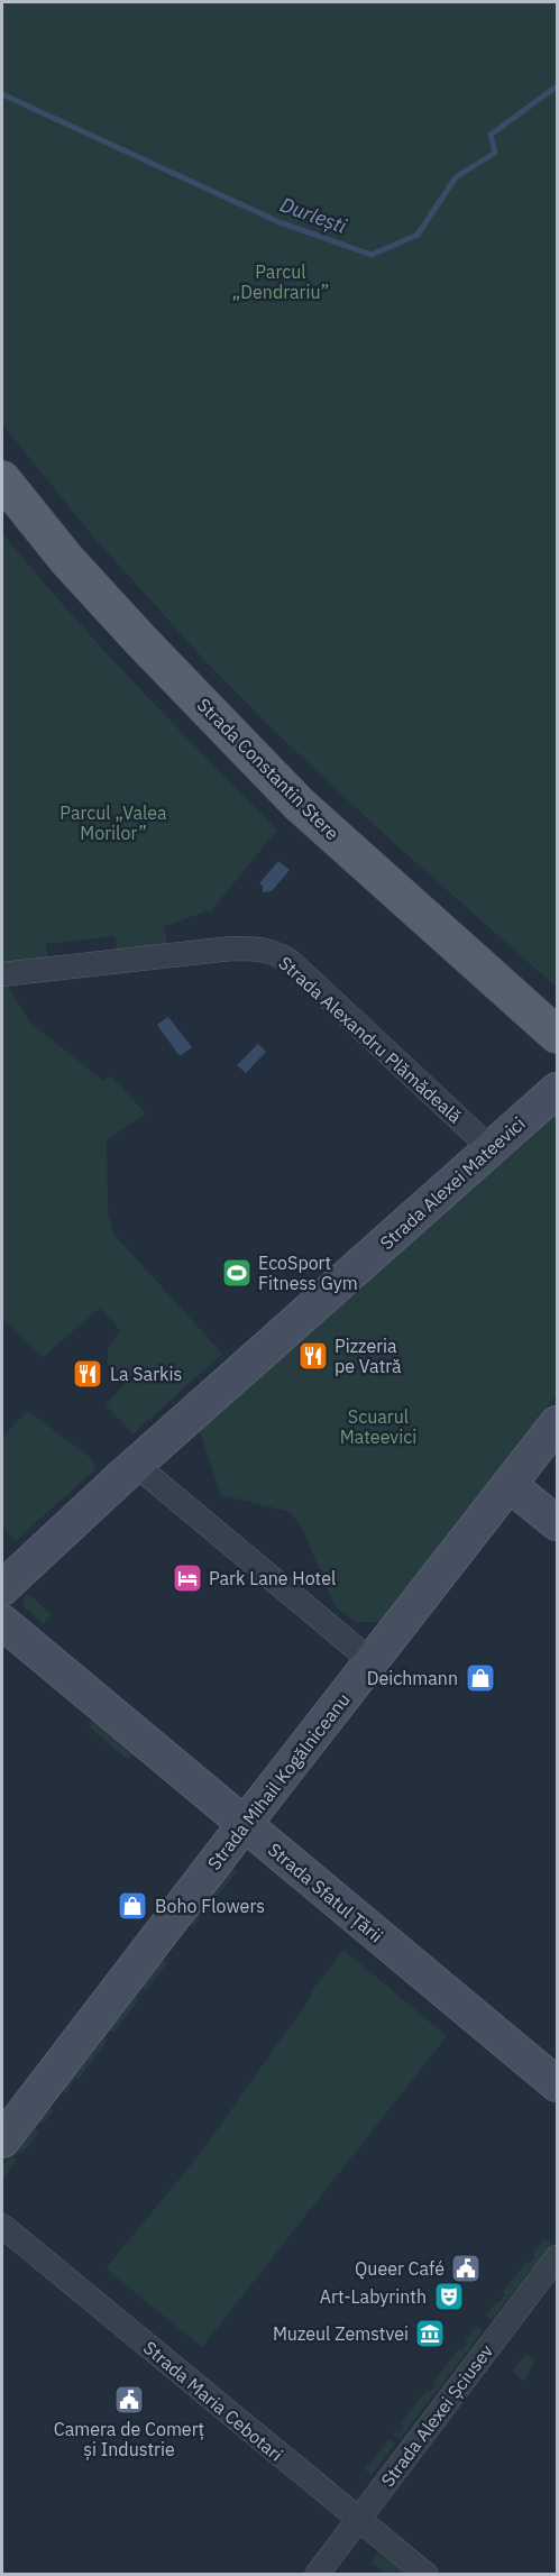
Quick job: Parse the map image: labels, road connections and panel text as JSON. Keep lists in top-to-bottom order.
{
  "streets": {
    "main road": [
      "Strada Constantin Stere",
      "Strada Alexei Mateevici",
      "Strada Mihail Kogălniceanu",
      "Strada Sfatul Țării"
    ],
    "street": ["Strada Alexandru Plămădeală", "Strada Maria Cebotari", "Strada Alexei Șciusev"]
  },
  "crossings": [
    ["Strada Alexandru Plămădeală", "Strada Alexei Mateevici"],
    ["Strada Mihail Kogălniceanu", "Strada Sfatul Țării"],
    ["Strada Maria Cebotari", "Strada Alexei Șciusev"]
  ],
  "water": ["Durlești"],
  "parks": ["Parcul „Dendrariu”", "Parcul „Valea Morilor”", "Scuarul Mateevici"],
  "places": {
    "sports": ["EcoSport Fitness Gym"],
    "restaurant": ["Pizzeria pe Vatră", "La Sarkis"],
    "hotel": ["Park Lane Hotel"],
    "shop": ["Deichmann", "Boho Flowers"],
    "public building": ["Queer Café", "Camera de Comerț și Industrie"],
    "theatre": ["Art-Labyrinth"],
    "museum": ["Muzeul Zemstvei"]
  }
}
